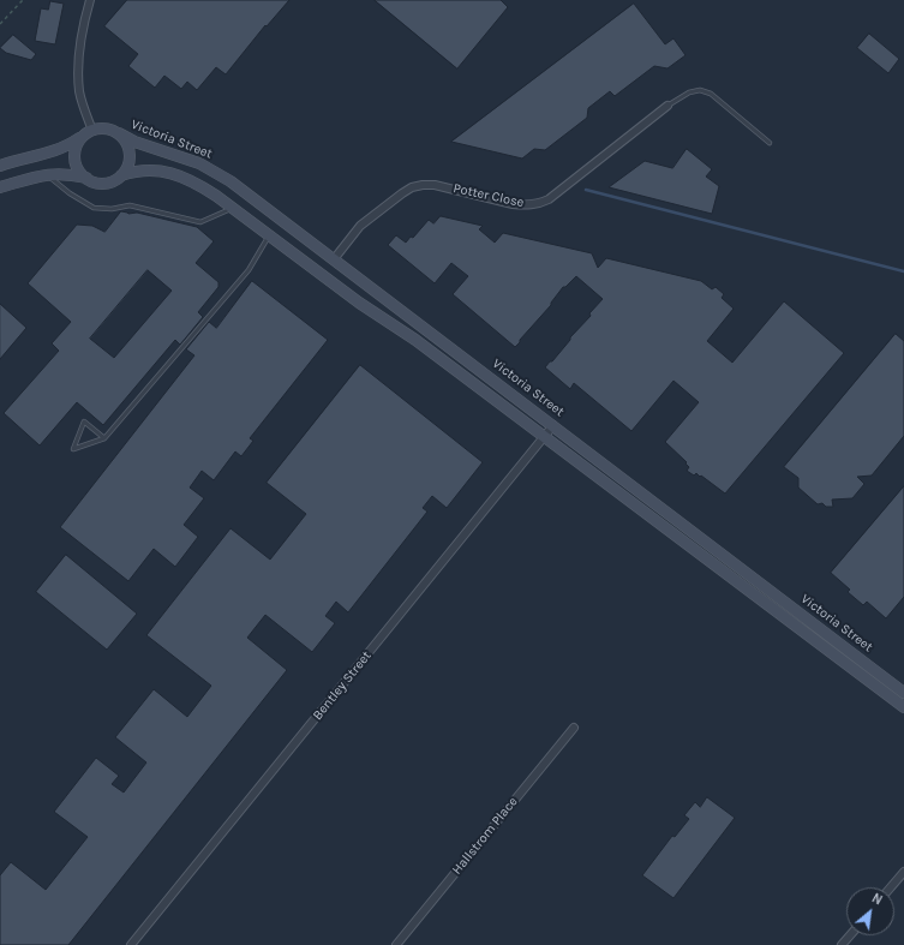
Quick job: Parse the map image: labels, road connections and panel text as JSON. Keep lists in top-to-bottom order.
{
  "streets": {
    "main road": ["Victoria Street"],
    "street": ["Potter Close", "Bentley Street", "Hallstrom Place"]
  },
  "crossings": [
    ["Victoria Street", "Potter Close"],
    ["Victoria Street", "Bentley Street"]
  ],
  "north": "top right"
}
